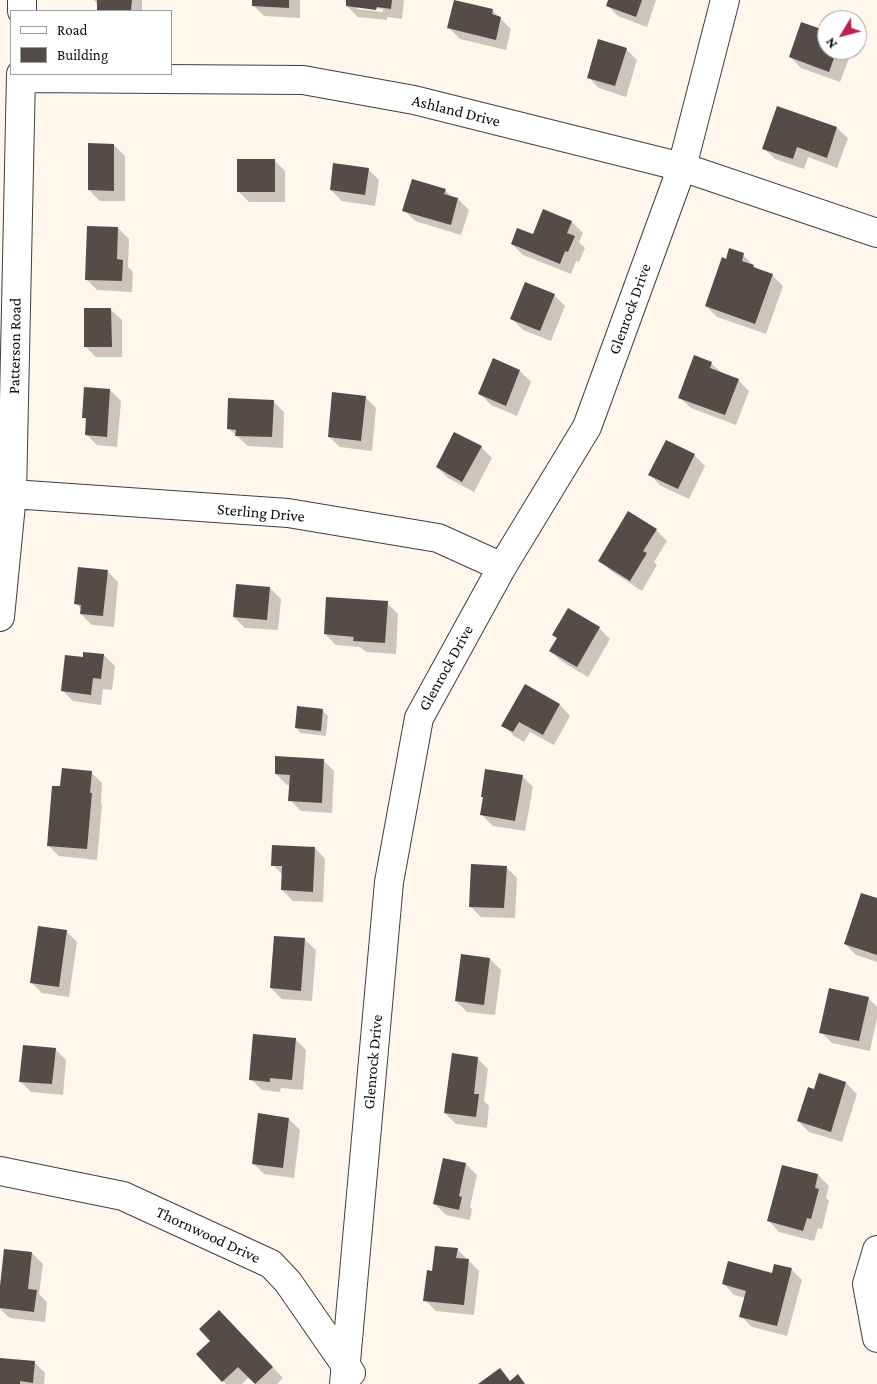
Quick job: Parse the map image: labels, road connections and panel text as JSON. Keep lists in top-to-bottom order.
{
  "streets": {
    "street": [
      "Ashland Drive",
      "Glenrock Drive",
      "Patterson Road",
      "Sterling Drive",
      "Thornwood Drive"
    ]
  },
  "crossings": [
    ["Ashland Drive", "Glenrock Drive"],
    ["Ashland Drive", "Patterson Road"],
    ["Glenrock Drive", "Sterling Drive"],
    ["Glenrock Drive", "Thornwood Drive"],
    ["Patterson Road", "Sterling Drive"]
  ],
  "legend": ["Road", "Building"],
  "north": "bottom left"
}
